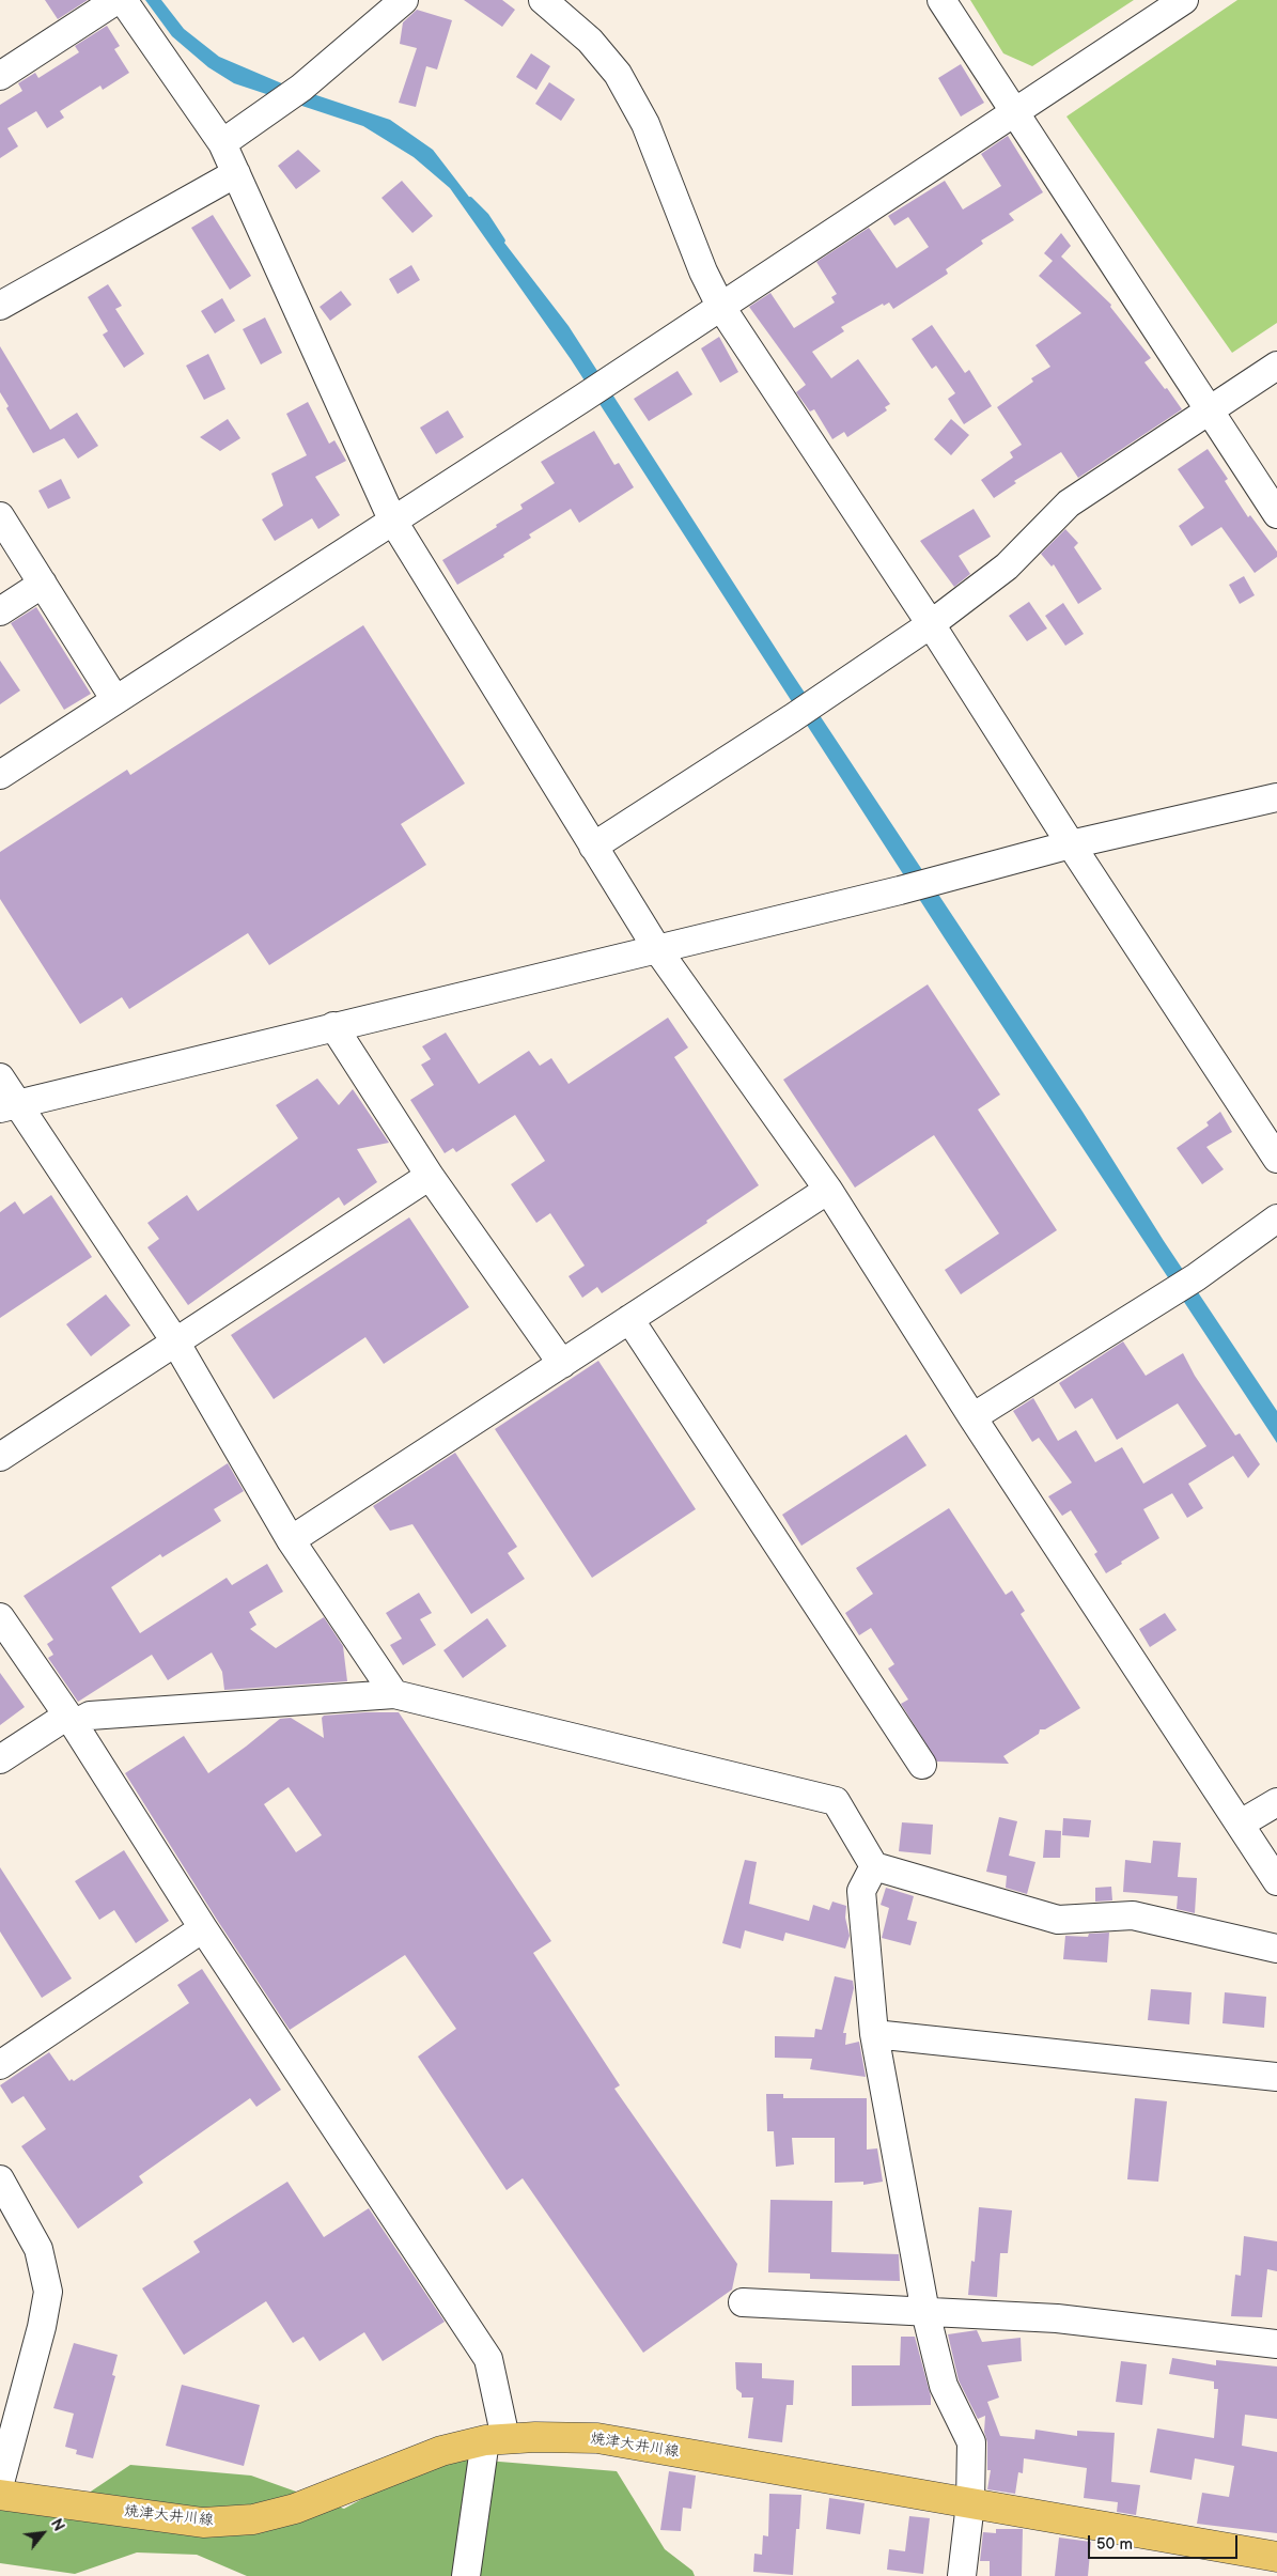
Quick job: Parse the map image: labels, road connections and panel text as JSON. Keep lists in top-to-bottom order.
{
  "streets": {
    "main road": ["焼津大井川線"]
  },
  "scale_bar": "50 m",
  "north": "top right"
}
